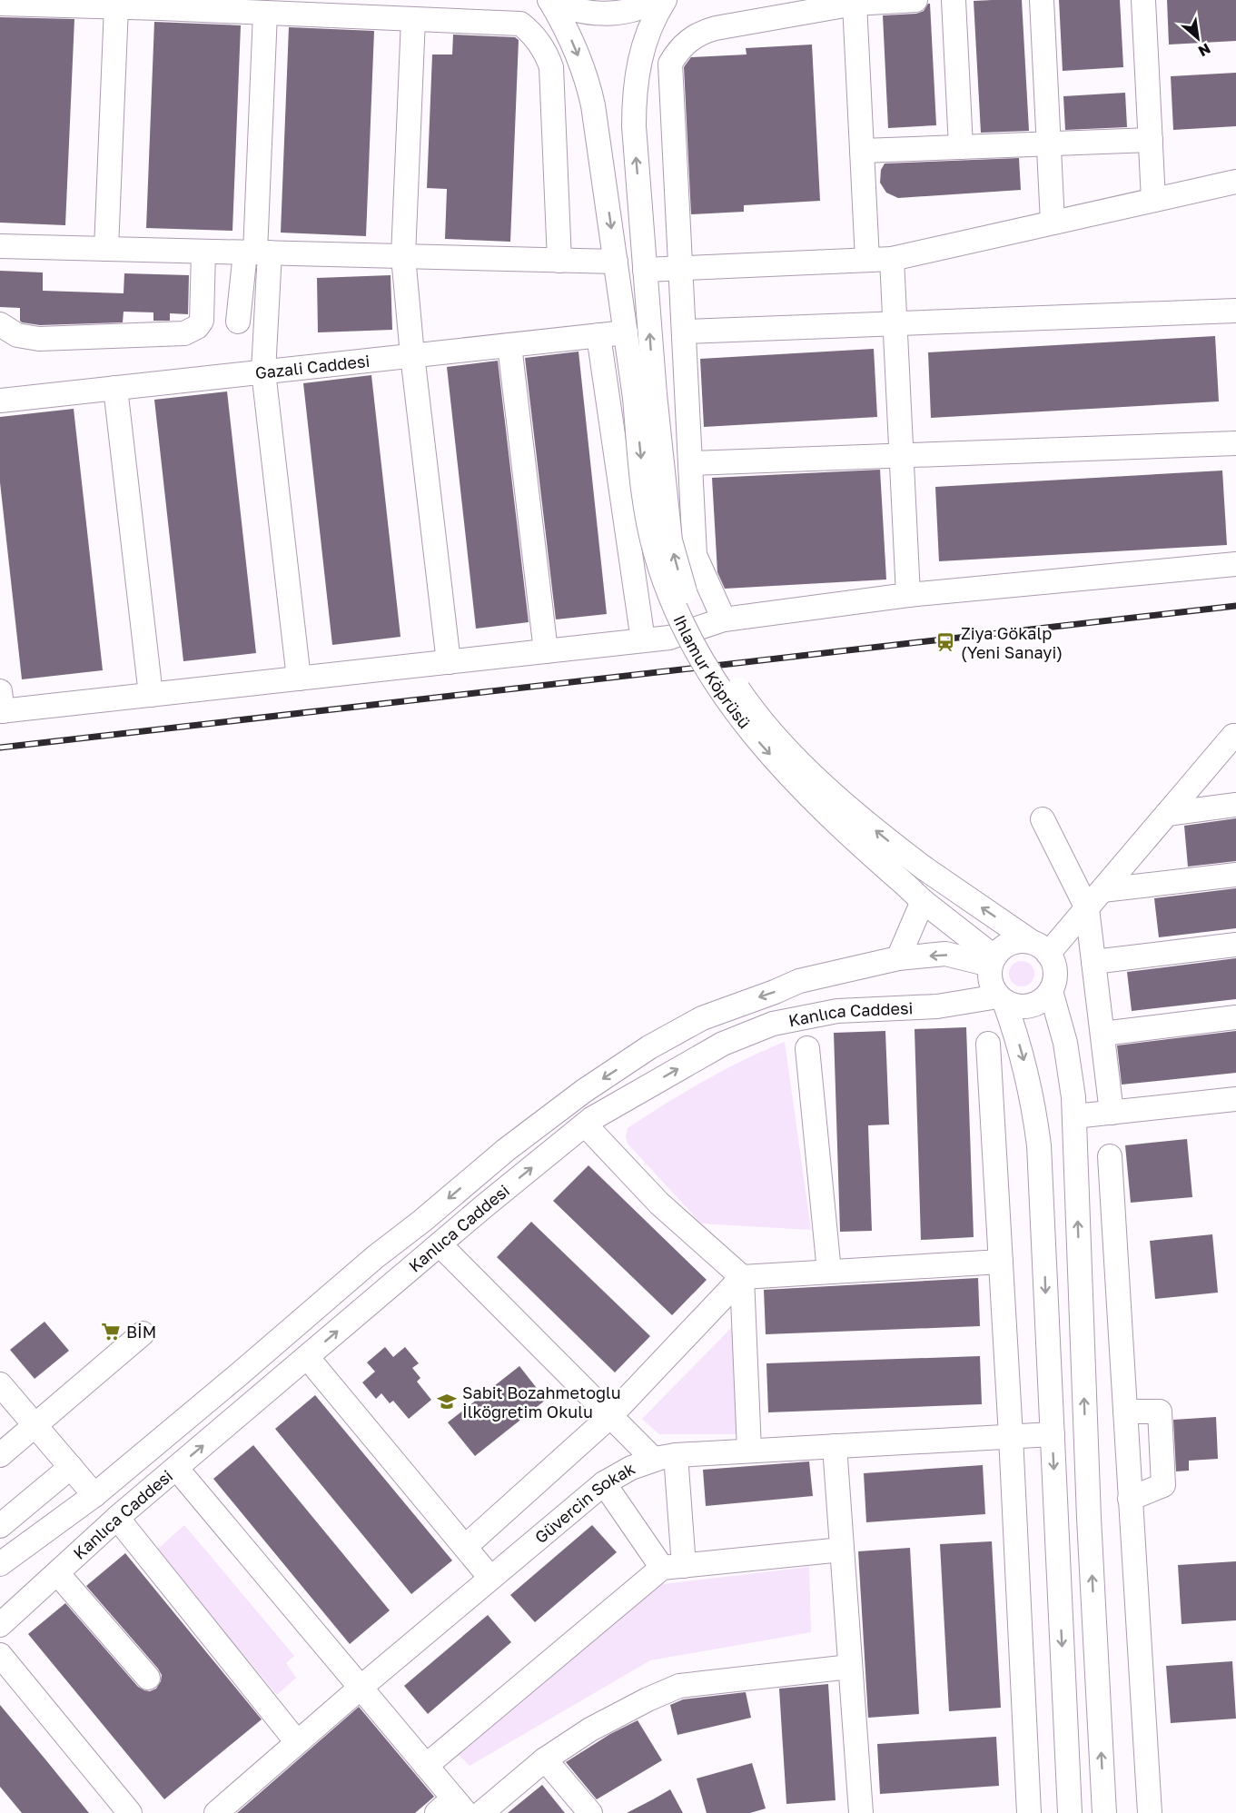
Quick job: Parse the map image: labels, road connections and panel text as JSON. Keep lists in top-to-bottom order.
{
  "streets": {
    "street": [
      "Gazali Caddesi",
      "Ihlamur Köprüsü",
      "Kanlıca Caddesi",
      "Güvercin Sokak"
    ]
  },
  "crossings": [
    ["Ihlamur Köprüsü", "Kanlıca Caddesi"]
  ],
  "places": {
    "station": ["Ziya Gökalp (Yeni Sanayi)"],
    "supermarket": ["BİM"],
    "school or university": ["Sabit Bozahmetoğlu İlköğretim Okulu"]
  },
  "north": "bottom right"
}
